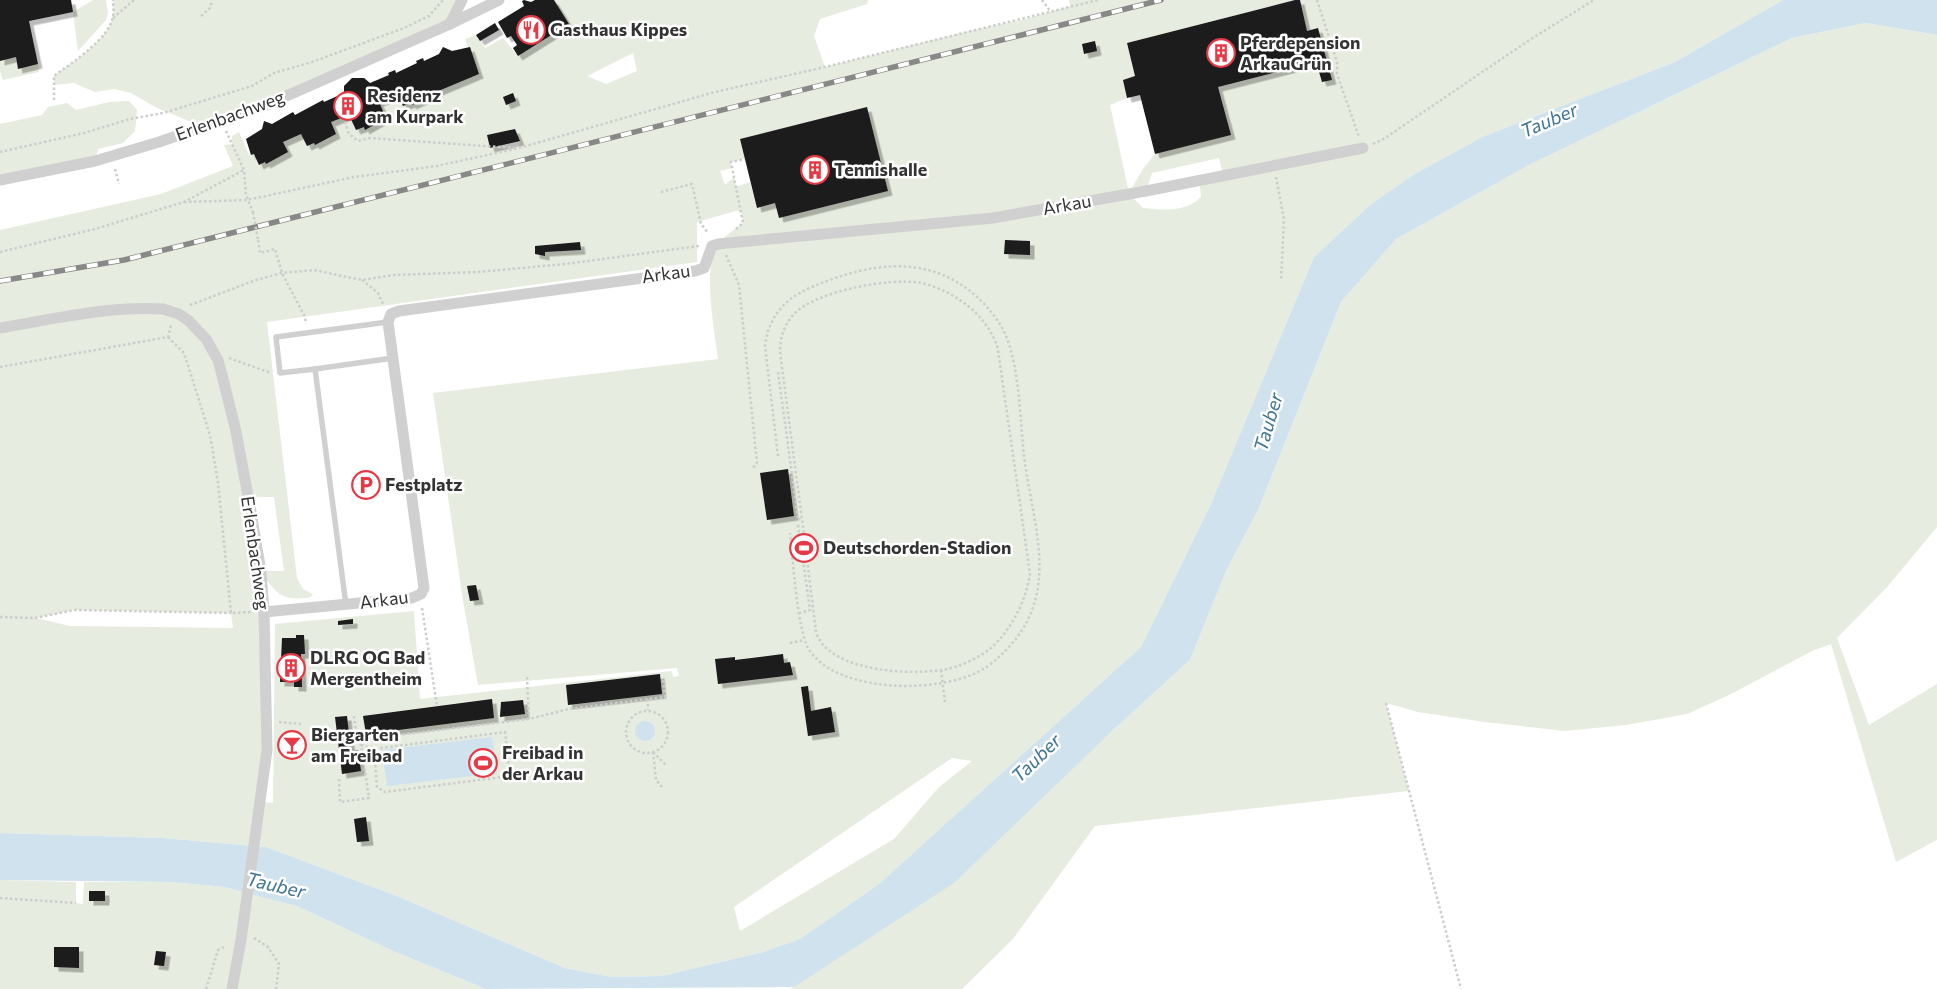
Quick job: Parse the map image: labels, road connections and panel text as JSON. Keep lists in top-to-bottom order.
{
  "streets": {
    "street": ["Erlenbachweg", "Arkau"]
  },
  "crossings": [
    ["Erlenbachweg", "Arkau"]
  ],
  "water": ["Tauber"],
  "places": {
    "restaurant": ["Gasthaus Kippes"],
    "building": [
      "Pferdepension ArkauGrün",
      "Residenz am Kurpark",
      "Tennishalle",
      "DLRG OG Bad Mergentheim"
    ],
    "parking": ["Festplatz"],
    "sports": ["Deutschorden-Stadion", "Freibad in der Arkau"],
    "bar": ["Biergarten am Freibad"]
  }
}
